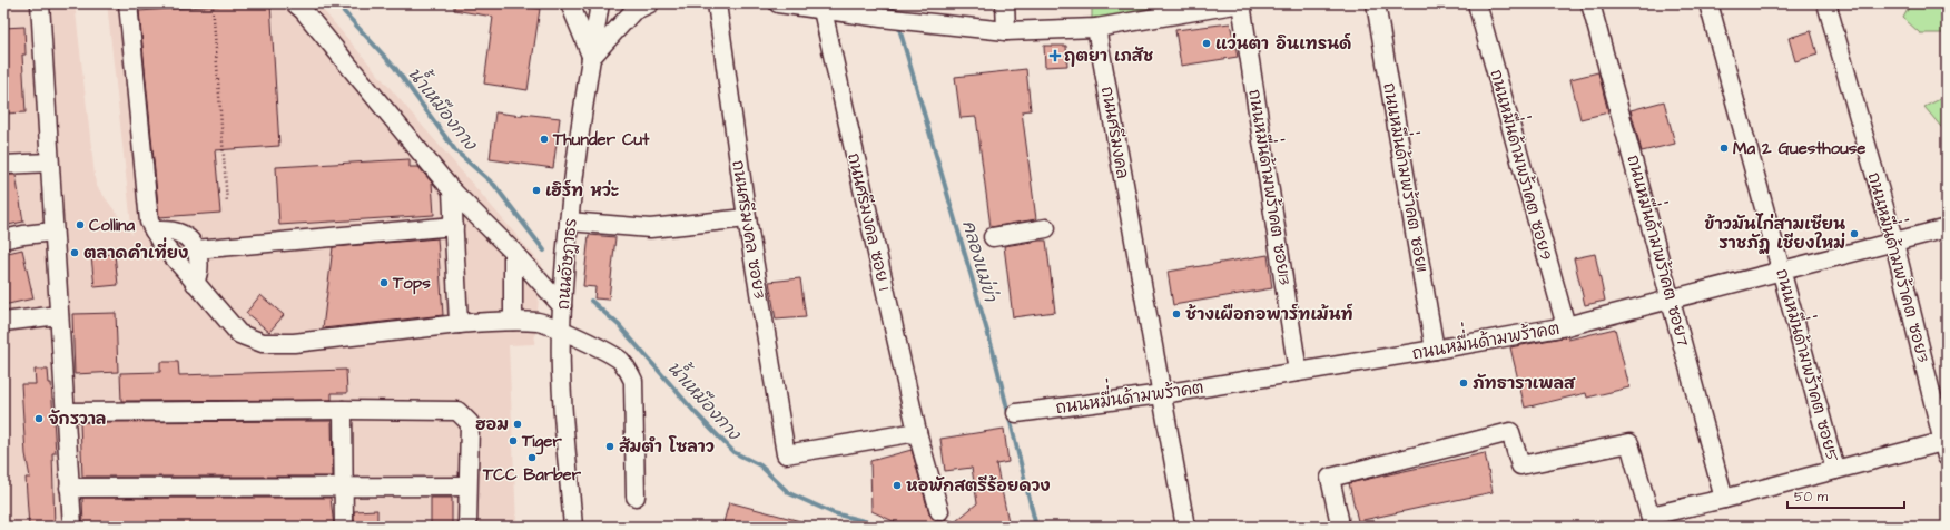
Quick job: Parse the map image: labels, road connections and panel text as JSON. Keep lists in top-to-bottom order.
{
  "streets": {
    "street": [
      "ถนนศรีมงคล",
      "ถนนหมื่่นด้ามพร้าคต ซอย9",
      "ถนนหมื่่นด้ามพร้าคต ซอย11",
      "ถนนหมื่่นด้ามพร้าคต ซอย13",
      "ถนนศรีมงคล ซอย 1",
      "ถนนศรีมงคล ซอย3",
      "ถนนหมื่่นด้ามพร้าคต ซอย7",
      "ถนนอัษฎาธร",
      "ถนนหมื่่นด้ามพร้าคต ซอย3",
      "ถนนหมื่่นด้ามพร้าคต",
      "ถนนหมื่่นด้ามพร้าคต ซอย5"
    ]
  },
  "crossings": [
    ["ถนนศรีมงคล", "ถนนหมื่่นด้ามพร้าคต"],
    ["ถนนหมื่่นด้ามพร้าคต ซอย9", "ถนนหมื่่นด้ามพร้าคต"],
    ["ถนนหมื่่นด้ามพร้าคต ซอย11", "ถนนหมื่่นด้ามพร้าคต"],
    ["ถนนหมื่่นด้ามพร้าคต ซอย13", "ถนนหมื่่นด้ามพร้าคต"],
    ["ถนนศรีมงคล ซอย 1", "ถนนศรีมงคล ซอย3"],
    ["ถนนหมื่่นด้ามพร้าคต ซอย7", "ถนนหมื่่นด้ามพร้าคต"],
    ["ถนนหมื่่นด้ามพร้าคต ซอย3", "ถนนหมื่่นด้ามพร้าคต"],
    ["ถนนหมื่่นด้ามพร้าคต", "ถนนหมื่่นด้ามพร้าคต ซอย5"]
  ],
  "water": ["น้ำเหมืองกาง", "คลองแม่ข่า"],
  "places": {
    "other": [
      "แว่นตา อินเทรนด์",
      "Thunder Cut",
      "Ma 2 Guesthouse",
      "เฮิร์ท หว่ะ",
      "Collina",
      "ข้าวมันไก่สามเซียน ราชภัฏ เชียงใหม่",
      "ตลาดคำเที่ยง",
      "Tops",
      "ช้างเผือกอพาร์ทเม้นท์",
      "ภัทธาราเพลส",
      "จักรวาล",
      "ฮอม",
      "Tiger",
      "ส้มตำ โซลาว",
      "TCC Barber",
      "หอพักสตรีร้อยดวง"
    ],
    "health": ["ฤตยา เภสัช"]
  },
  "scale_bar": "50 m"
}
